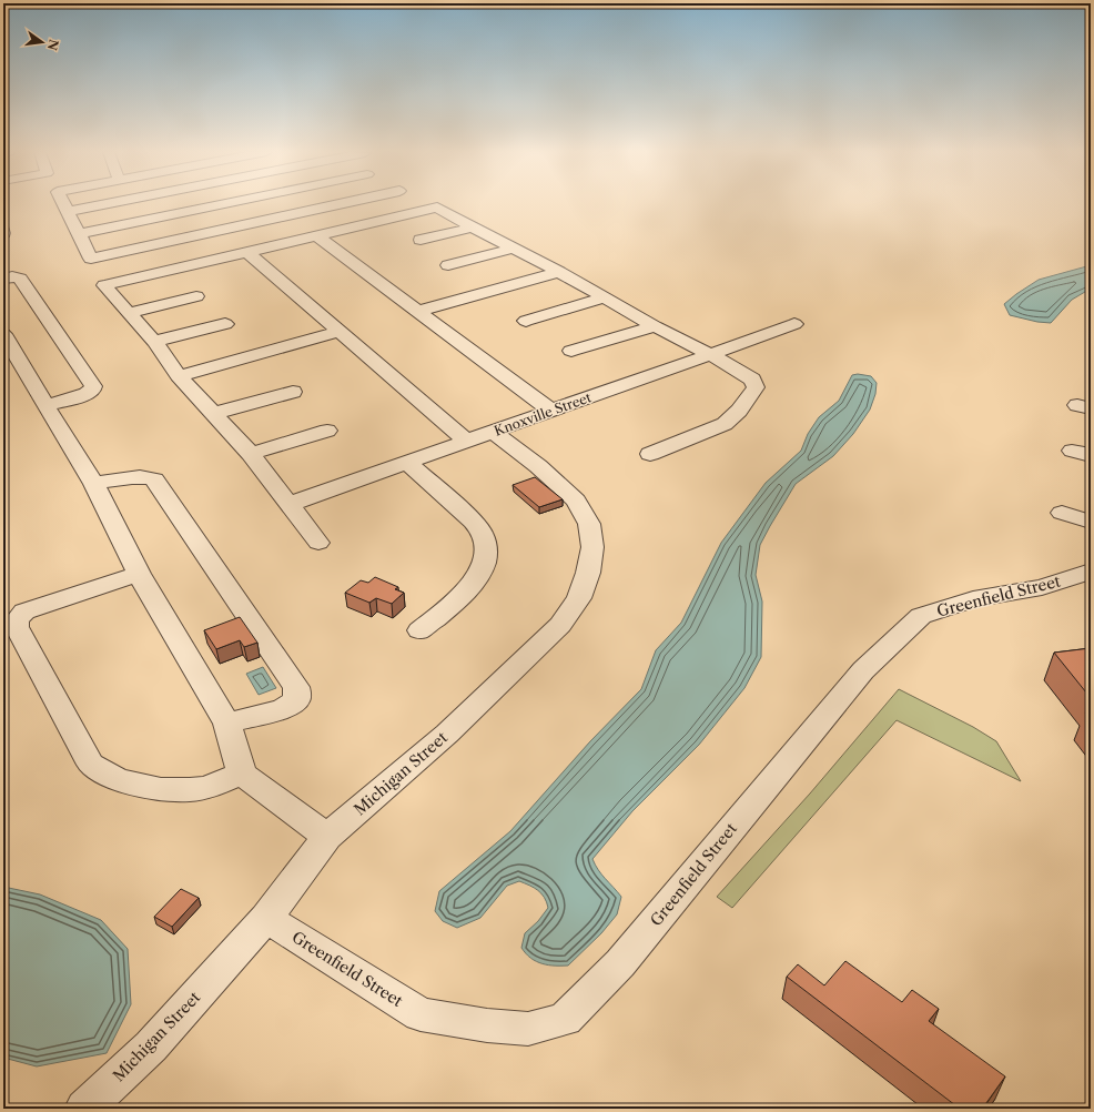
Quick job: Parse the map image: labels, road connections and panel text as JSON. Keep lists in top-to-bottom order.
{
  "streets": {
    "street": ["Knoxville Street", "Greenfield Street", "Michigan Street"]
  },
  "crossings": [
    ["Knoxville Street", "Michigan Street"],
    ["Greenfield Street", "Michigan Street"]
  ],
  "north": "right"
}
